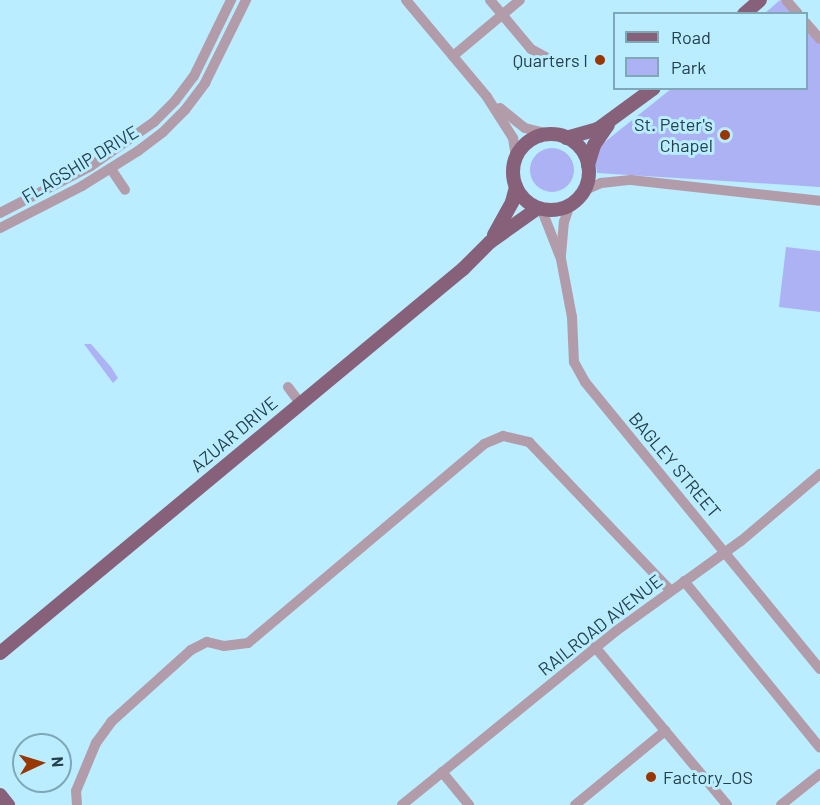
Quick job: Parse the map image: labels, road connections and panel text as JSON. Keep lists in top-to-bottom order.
{
  "streets": {
    "main road": ["AZUAR DRIVE"],
    "street": ["FLAGSHIP DRIVE", "BAGLEY STREET", "RAILROAD AVENUE"]
  },
  "crossings": [
    ["AZUAR DRIVE", "BAGLEY STREET"],
    ["BAGLEY STREET", "RAILROAD AVENUE"]
  ],
  "places": ["Quarters I", "St. Peter's Chapel", "Factory_OS"],
  "legend": ["Road", "Park"],
  "north": "right"
}
